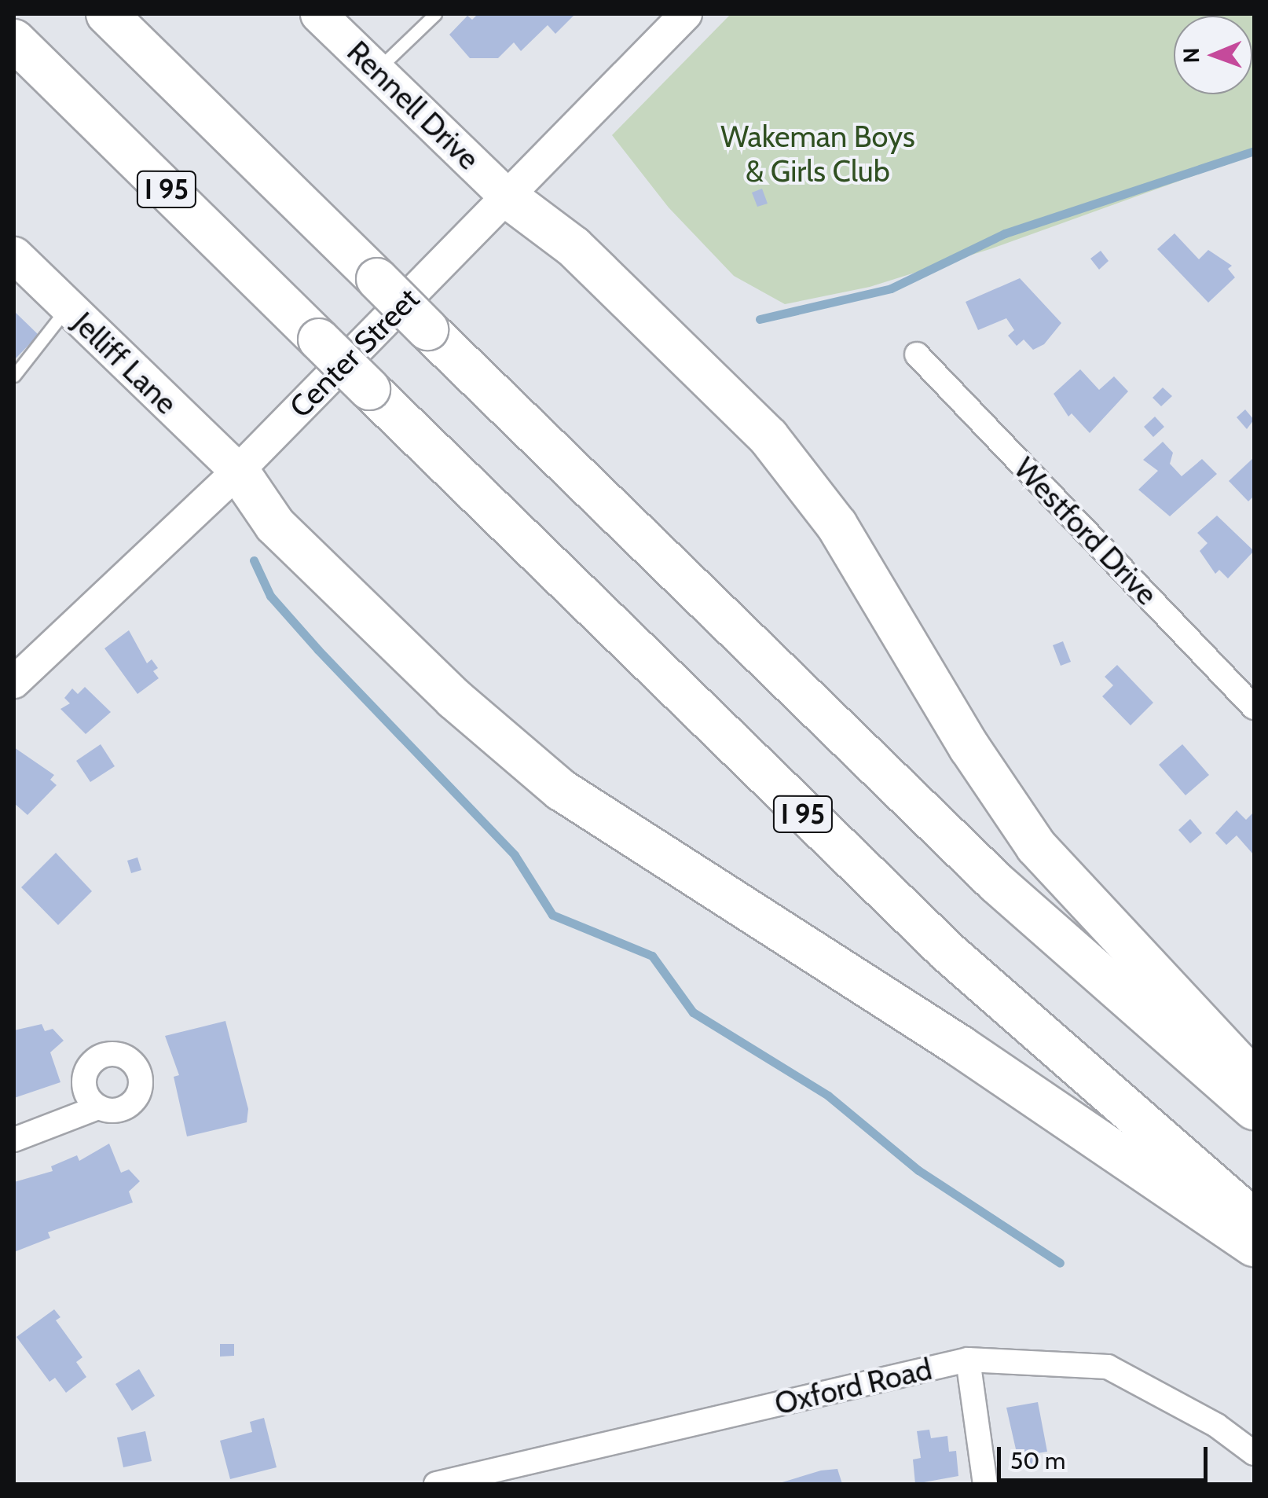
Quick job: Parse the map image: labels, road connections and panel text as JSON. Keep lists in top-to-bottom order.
{
  "streets": {
    "highway": ["I 95"],
    "main road": ["Rennell Drive", "Jelliff Lane"],
    "street": ["Center Street", "Westford Drive", "Oxford Road"]
  },
  "crossings": [
    ["Rennell Drive", "Center Street"],
    ["Center Street", "Jelliff Lane"]
  ],
  "parks": ["Wakeman Boys & Girls Club"],
  "scale_bar": "50 m",
  "north": "left"
}
